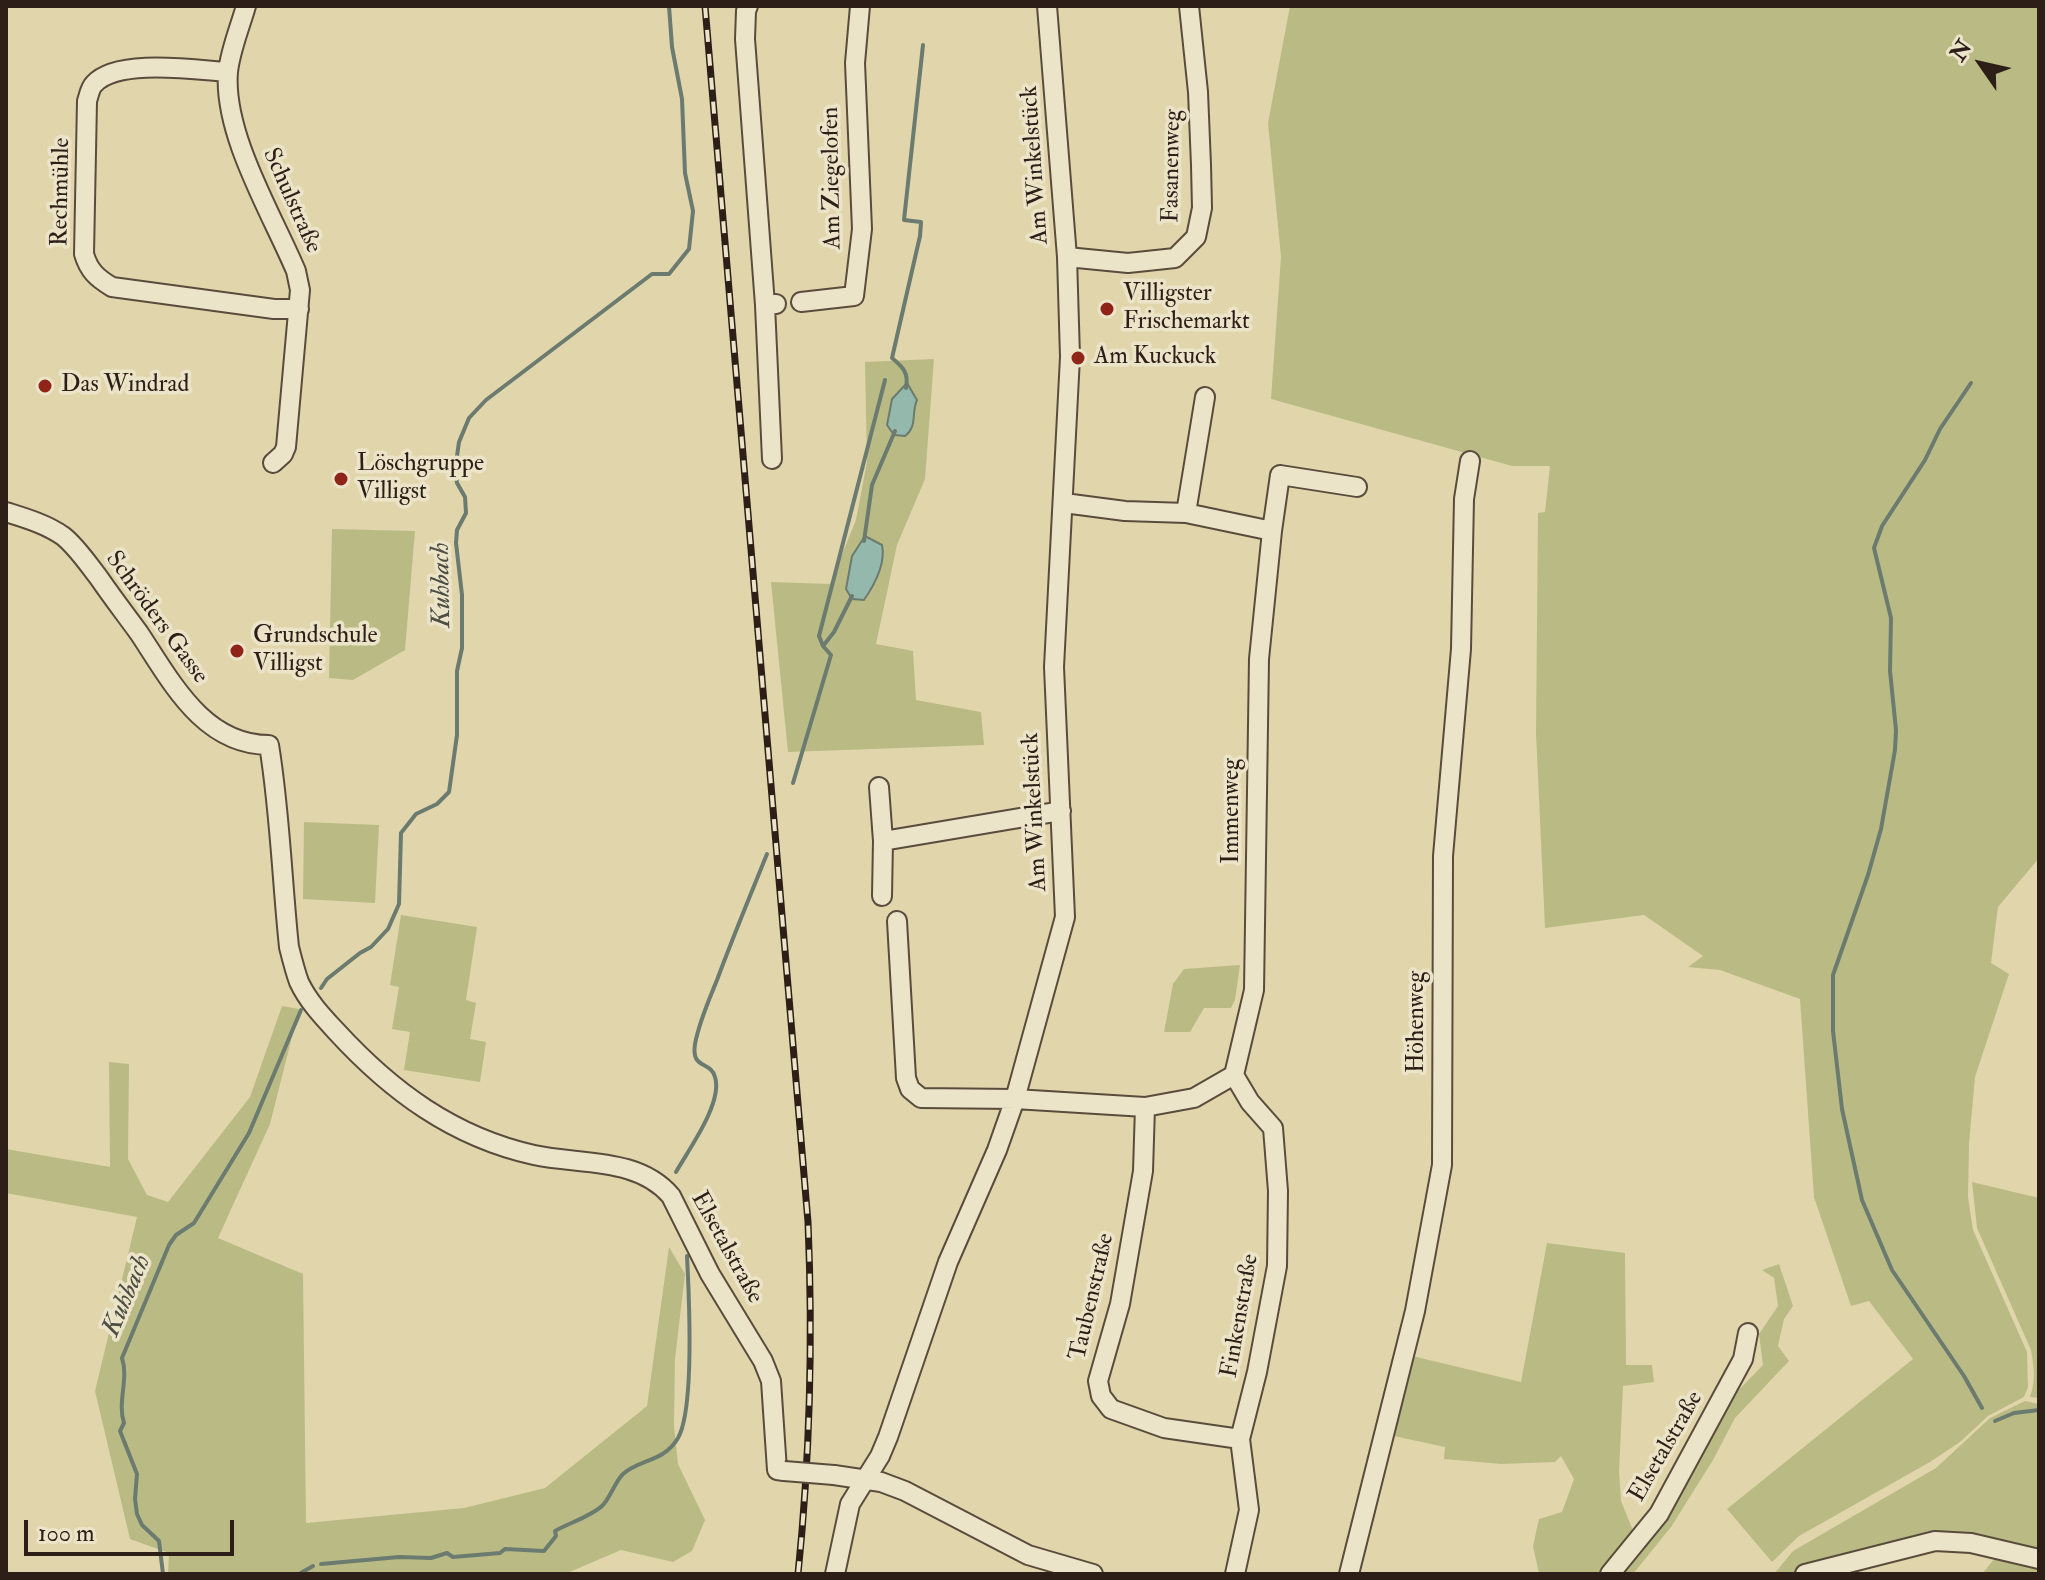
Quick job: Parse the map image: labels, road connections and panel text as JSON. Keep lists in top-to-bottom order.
{
  "streets": {
    "street": [
      "Am Winkelstück",
      "Fasanenweg",
      "Am Ziegelofen",
      "Rechmühle",
      "Schulstraße",
      "Schröders Gasse",
      "Immenweg",
      "Höhenweg",
      "Elsetalstraße",
      "Taubenstraße",
      "Finkenstraße"
    ]
  },
  "crossings": [
    ["Am Winkelstück", "Fasanenweg"],
    ["Am Winkelstück", "Elsetalstraße"],
    ["Rechmühle", "Schulstraße"],
    ["Schröders Gasse", "Elsetalstraße"],
    ["Immenweg", "Finkenstraße"],
    ["Taubenstraße", "Finkenstraße"]
  ],
  "water": ["Kuhbach"],
  "places": [
    "Villigster Frischemarkt",
    "Am Kuckuck",
    "Das Windrad",
    "Löschgruppe Villigst",
    "Grundschule Villigst"
  ],
  "scale_bar": "100 m",
  "north": "top left"
}
